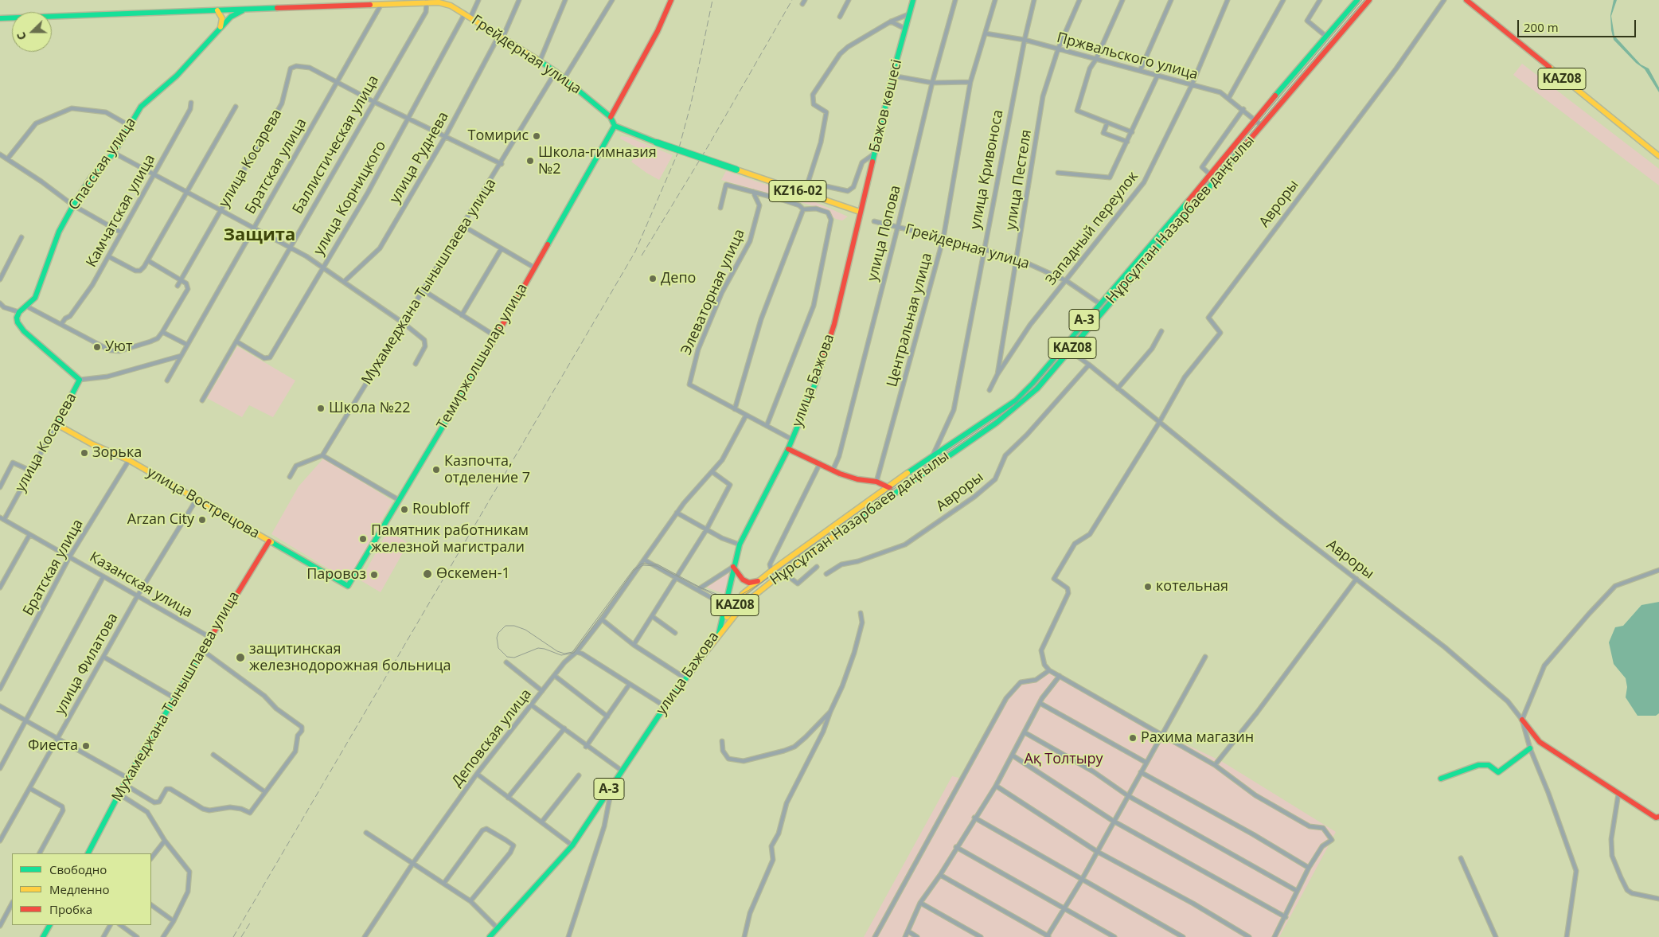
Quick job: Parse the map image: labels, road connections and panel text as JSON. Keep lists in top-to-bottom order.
{
  "streets": {
    "main road": [
      "Грейдерная улица",
      "KAZ08",
      "Бажов көшесі",
      "улица Косарева",
      "Спасская улица",
      "KZ16-02",
      "Нұрсұлтан Назарбаев даңғылы",
      "Мухамеджана Тынышпаева улица",
      "А-3",
      "Темиржолшылар улица",
      "улица Бажова",
      "улица Вострецова",
      "A-3"
    ],
    "street": [
      "Пржвальского улица",
      "Баллистическая улица",
      "улица Руднева",
      "Братская улица",
      "улица Кривоноса",
      "улица Пестеля",
      "улица Корницкого",
      "Авроры",
      "Камчатская улица",
      "Западный переулок",
      "улица Попова",
      "Элеваторная улица",
      "Центральная улица",
      "Казанская улица",
      "улица Филатова",
      "Деповская улица"
    ]
  },
  "crossings": [
    ["Грейдерная улица", "Баллистическая улица"],
    ["Грейдерная улица", "улица Руднева"],
    ["Грейдерная улица", "Спасская улица"],
    ["Грейдерная улица", "Братская улица"],
    ["Грейдерная улица", "улица Кривоноса"],
    ["Грейдерная улица", "улица Пестеля"],
    ["Грейдерная улица", "KZ16-02"],
    ["Грейдерная улица", "улица Корницкого"],
    ["Грейдерная улица", "Нұрсұлтан Назарбаев даңғылы"],
    ["Грейдерная улица", "Западный переулок"],
    ["Грейдерная улица", "улица Попова"],
    ["Грейдерная улица", "Мухамеджана Тынышпаева улица"],
    ["Грейдерная улица", "Центральная улица"],
    ["Грейдерная улица", "Темиржолшылар улица"],
    ["Пржвальского улица", "улица Кривоноса"],
    ["Пржвальского улица", "улица Пестеля"],
    ["Пржвальского улица", "Нұрсұлтан Назарбаев даңғылы"],
    ["Пржвальского улица", "Западный переулок"],
    ["Пржвальского улица", "Центральная улица"],
    ["Бажов көшесі", "KZ16-02"],
    ["Бажов көшесі", "улица Бажова"],
    ["Баллистическая улица", "улица Корницкого"],
    ["улица Косарева", "Братская улица"],
    ["улица Косарева", "улица Вострецова"],
    ["улица Косарева", "Казанская улица"],
    ["Братская улица", "улица Вострецова"],
    ["Братская улица", "Казанская улица"],
    ["улица Кривоноса", "Нұрсұлтан Назарбаев даңғылы"],
    ["улица Пестеля", "Западный переулок"],
    ["KZ16-02", "Темиржолшылар улица"],
    ["KZ16-02", "улица Бажова"],
    ["Авроры", "Нұрсұлтан Назарбаев даңғылы"],
    ["Нұрсұлтан Назарбаев даңғылы", "улица Бажова"],
    ["Мухамеджана Тынышпаева улица", "улица Вострецова"],
    ["Мухамеджана Тынышпаева улица", "Казанская улица"],
    ["Темиржолшылар улица", "улица Вострецова"],
    ["улица Вострецова", "улица Филатова"],
    ["Казанская улица", "улица Филатова"]
  ],
  "districts": ["Защита"],
  "parks": ["Ақ Толтыру"],
  "places": [
    "Томирис",
    "Школа-гимназия №2",
    "Депо",
    "Уют",
    "Школа №22",
    "Зорька",
    "Казпочта, отделение 7",
    "Roubloff",
    "Arzan City",
    "Памятник работникам железной магистрали",
    "Өскемен-1",
    "Паровоз",
    "котельная",
    "защитинская железнодорожная больница",
    "Рахима магазин",
    "Фиеста"
  ],
  "legend": ["Свободно", "Медленно", "Пробка"],
  "scale_bar": "200 m",
  "north": "left"
}
